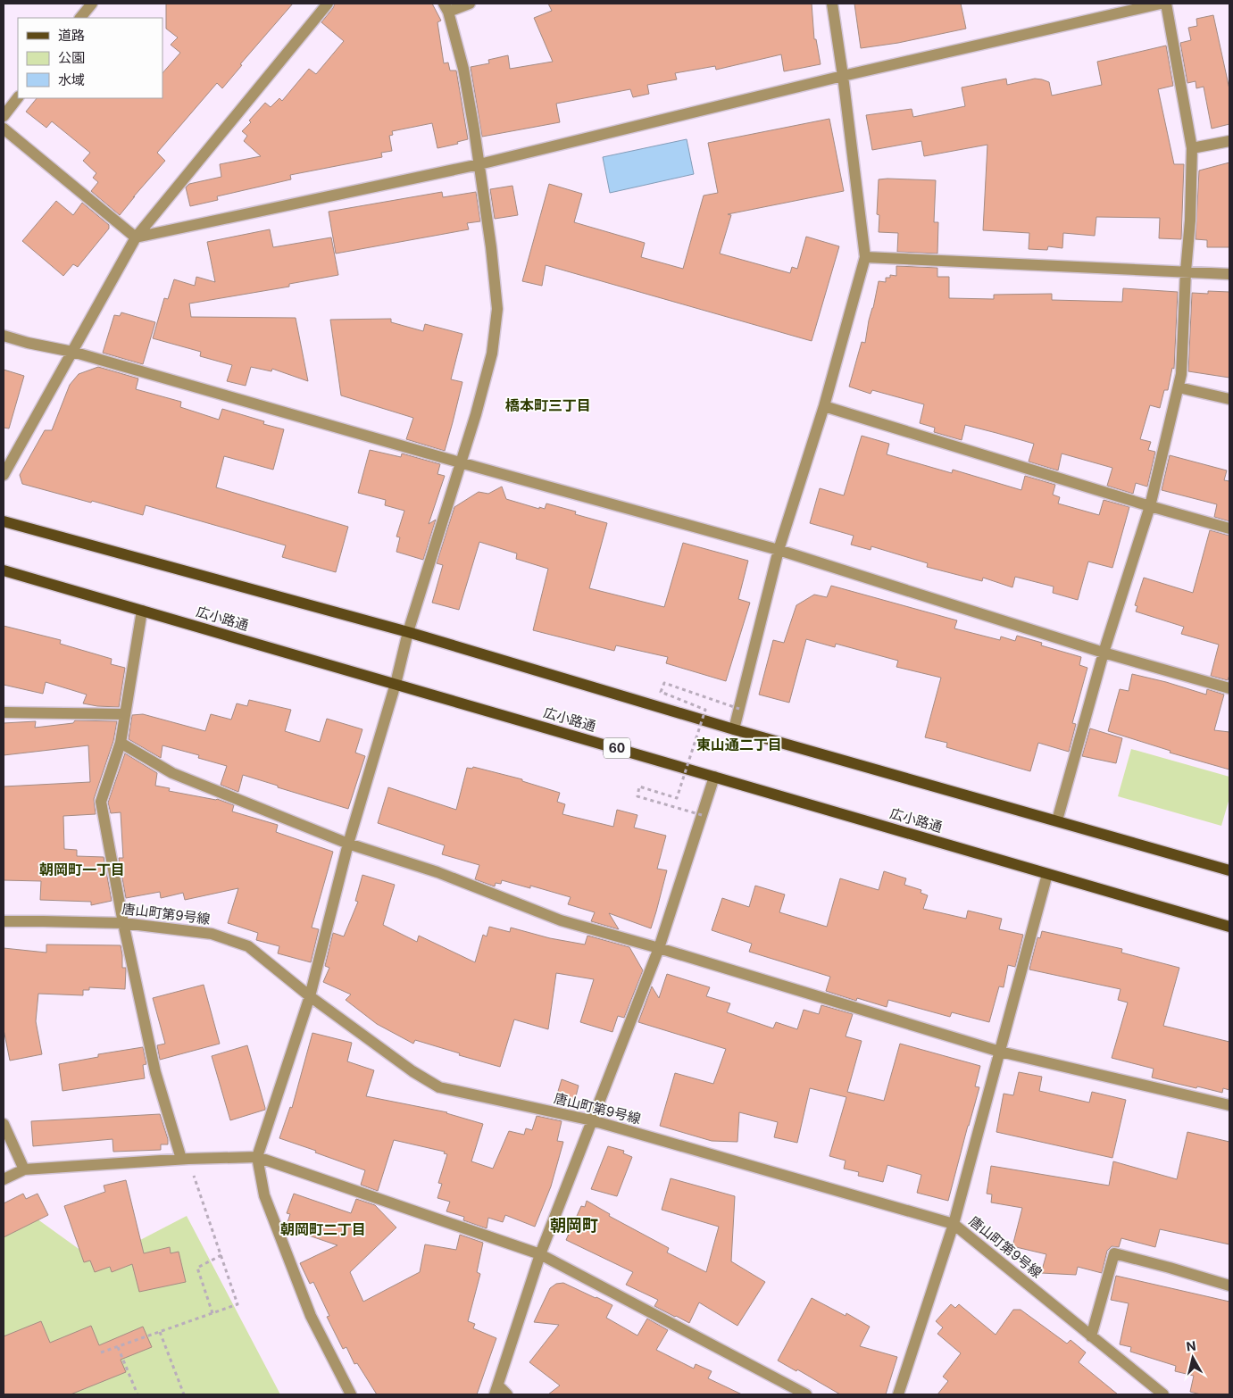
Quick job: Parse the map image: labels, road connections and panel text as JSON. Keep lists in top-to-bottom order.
{
  "streets": {
    "main road": ["広小路通", "60"],
    "street": ["唐山町第9号線"]
  },
  "districts": [
    "橋本町三丁目",
    "東山通二丁目",
    "朝岡町一丁目",
    "朝岡町",
    "朝岡町二丁目"
  ],
  "legend": ["道路", "公園", "水域"],
  "north": "top"
}
